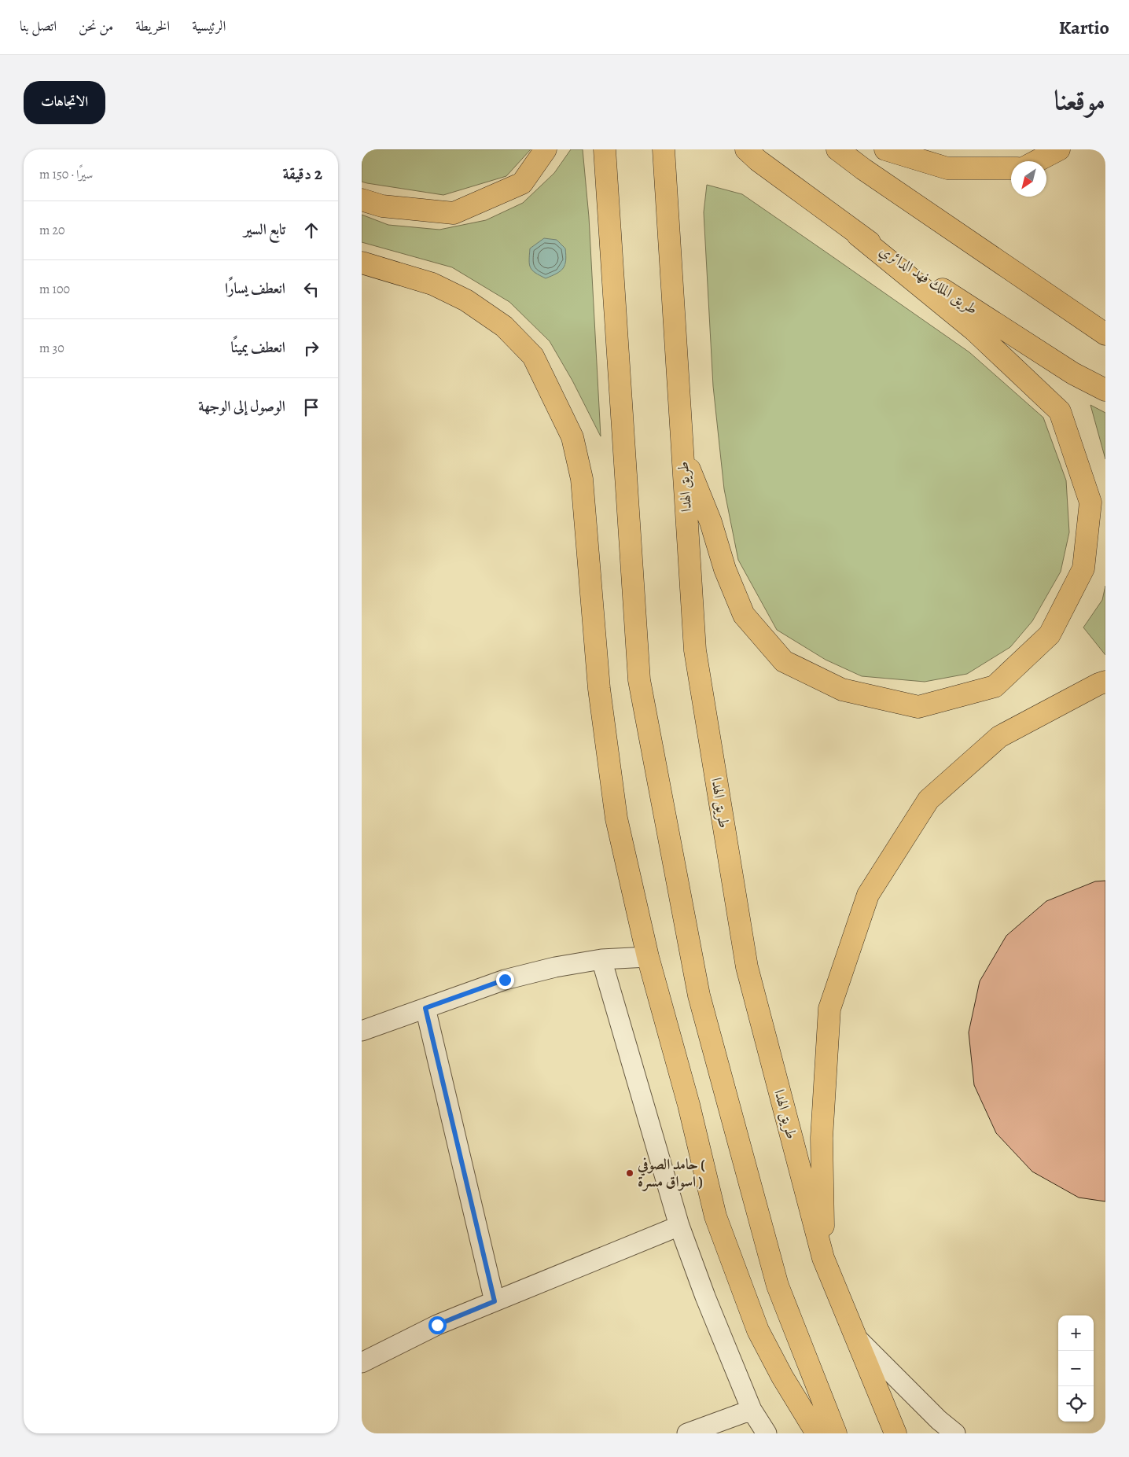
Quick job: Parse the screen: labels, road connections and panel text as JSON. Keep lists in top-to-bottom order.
{
  "streets": {
    "highway": ["طريق الملك فهد الدائري", "طريق الهدا"]
  },
  "places": ["حامد الصوفي ( اسواق مسرة )"],
  "north": "bottom left",
  "page": {
    "header": "Kartio",
    "nav": [
      "الرئيسية",
      "الخريطة",
      "من نحن",
      "اتصل بنا"
    ],
    "title": "موقعنا",
    "buttons": "الاتجاهات",
    "heading": ["2 دقيقة", "سيرًا · 150 m"],
    "list": [
      ["تابع السير", "20 m"],
      ["انعطف يسارًا", "100 m"],
      ["انعطف يمينًا", "30 m"],
      "الوصول إلى الوجهة"
    ],
    "map_buttons": ["+", "−"]
  }
}
